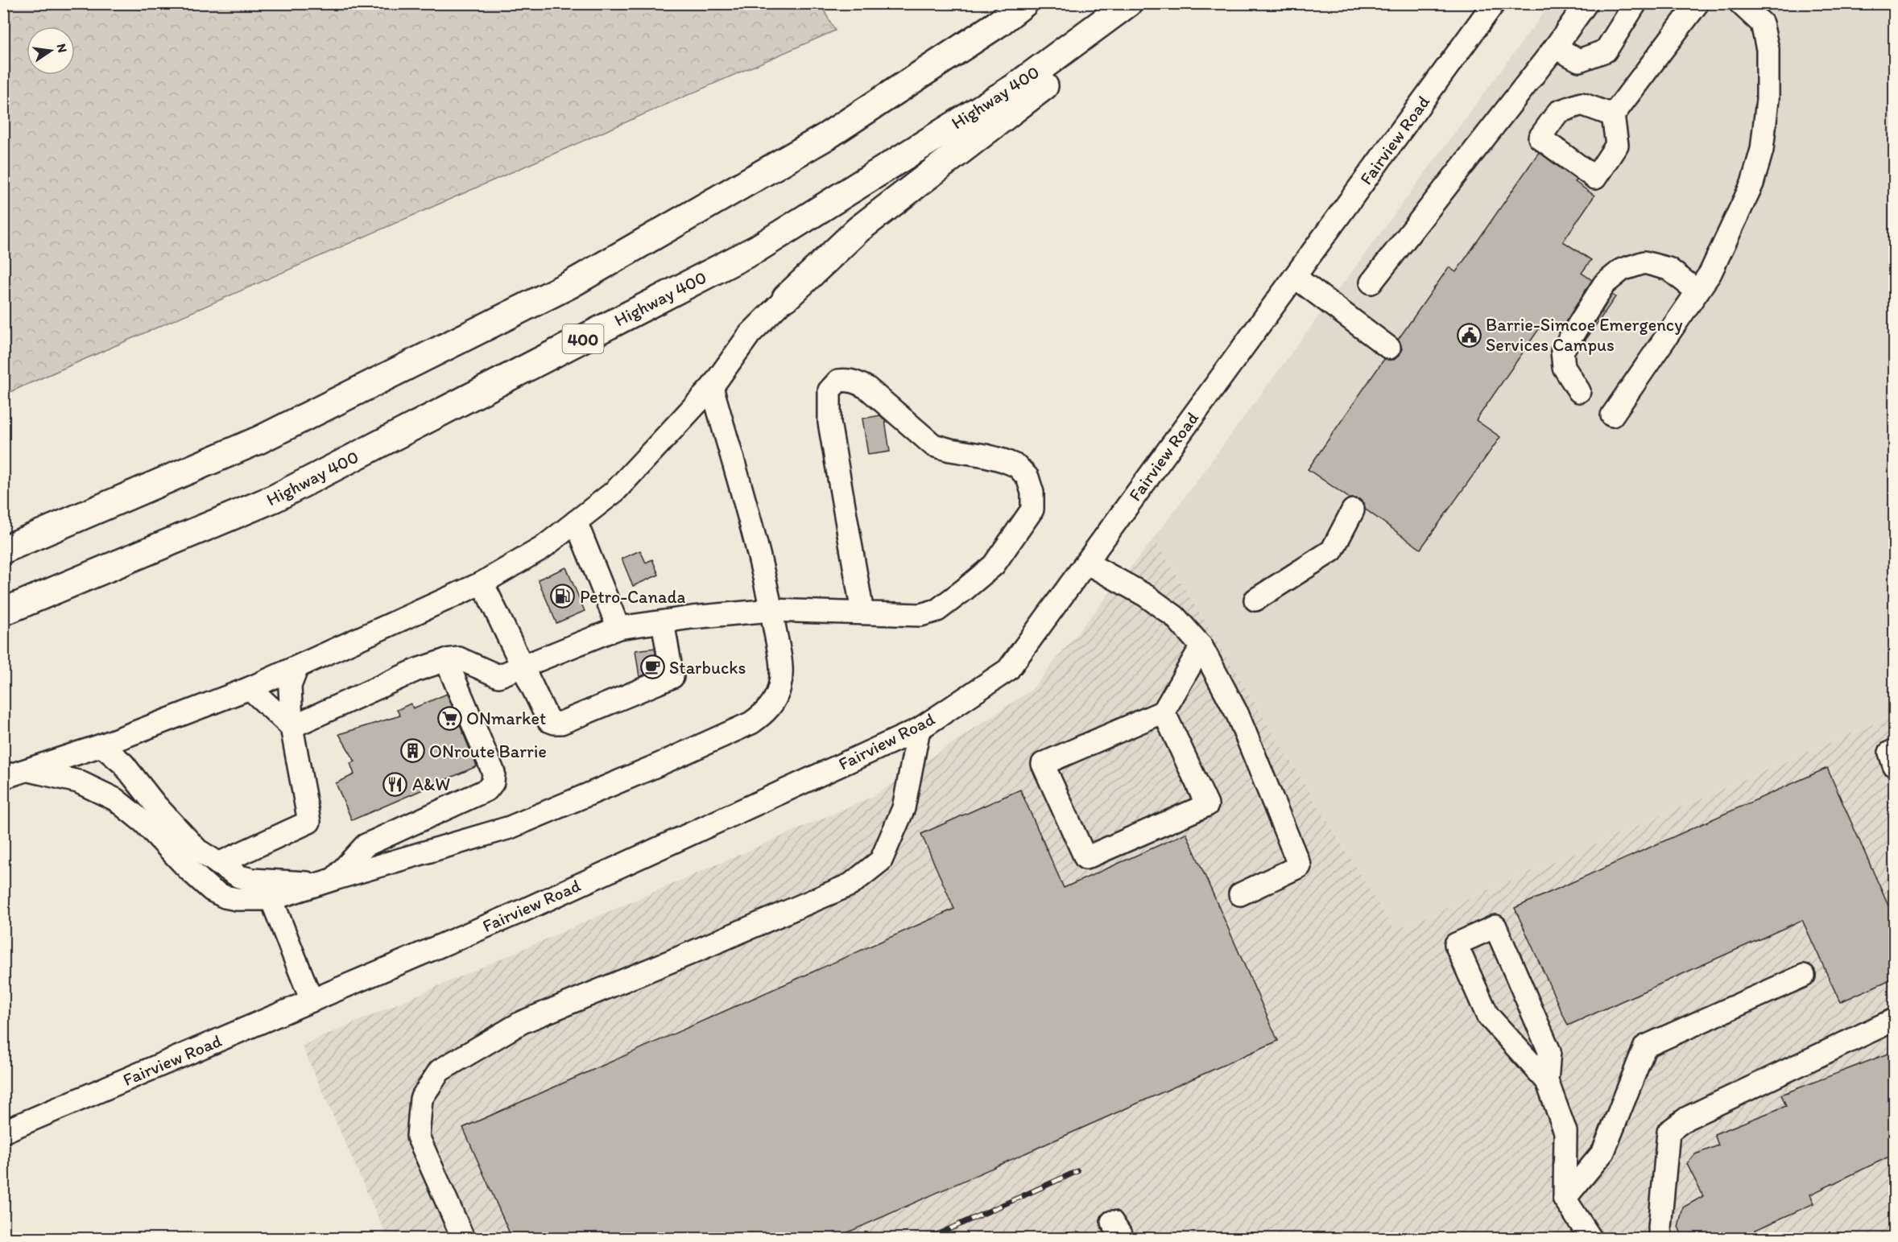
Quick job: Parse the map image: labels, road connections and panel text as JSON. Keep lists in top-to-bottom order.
{
  "streets": {
    "highway": ["Highway 400", "400"],
    "street": ["Fairview Road"]
  },
  "places": {
    "public building": ["Barrie-Simcoe Emergency Services Campus"],
    "fuel station": ["Petro-Canada"],
    "cafe": ["Starbucks"],
    "supermarket": ["ONmarket"],
    "building": ["ONroute Barrie"],
    "restaurant": ["A&W"]
  },
  "north": "right"
}
